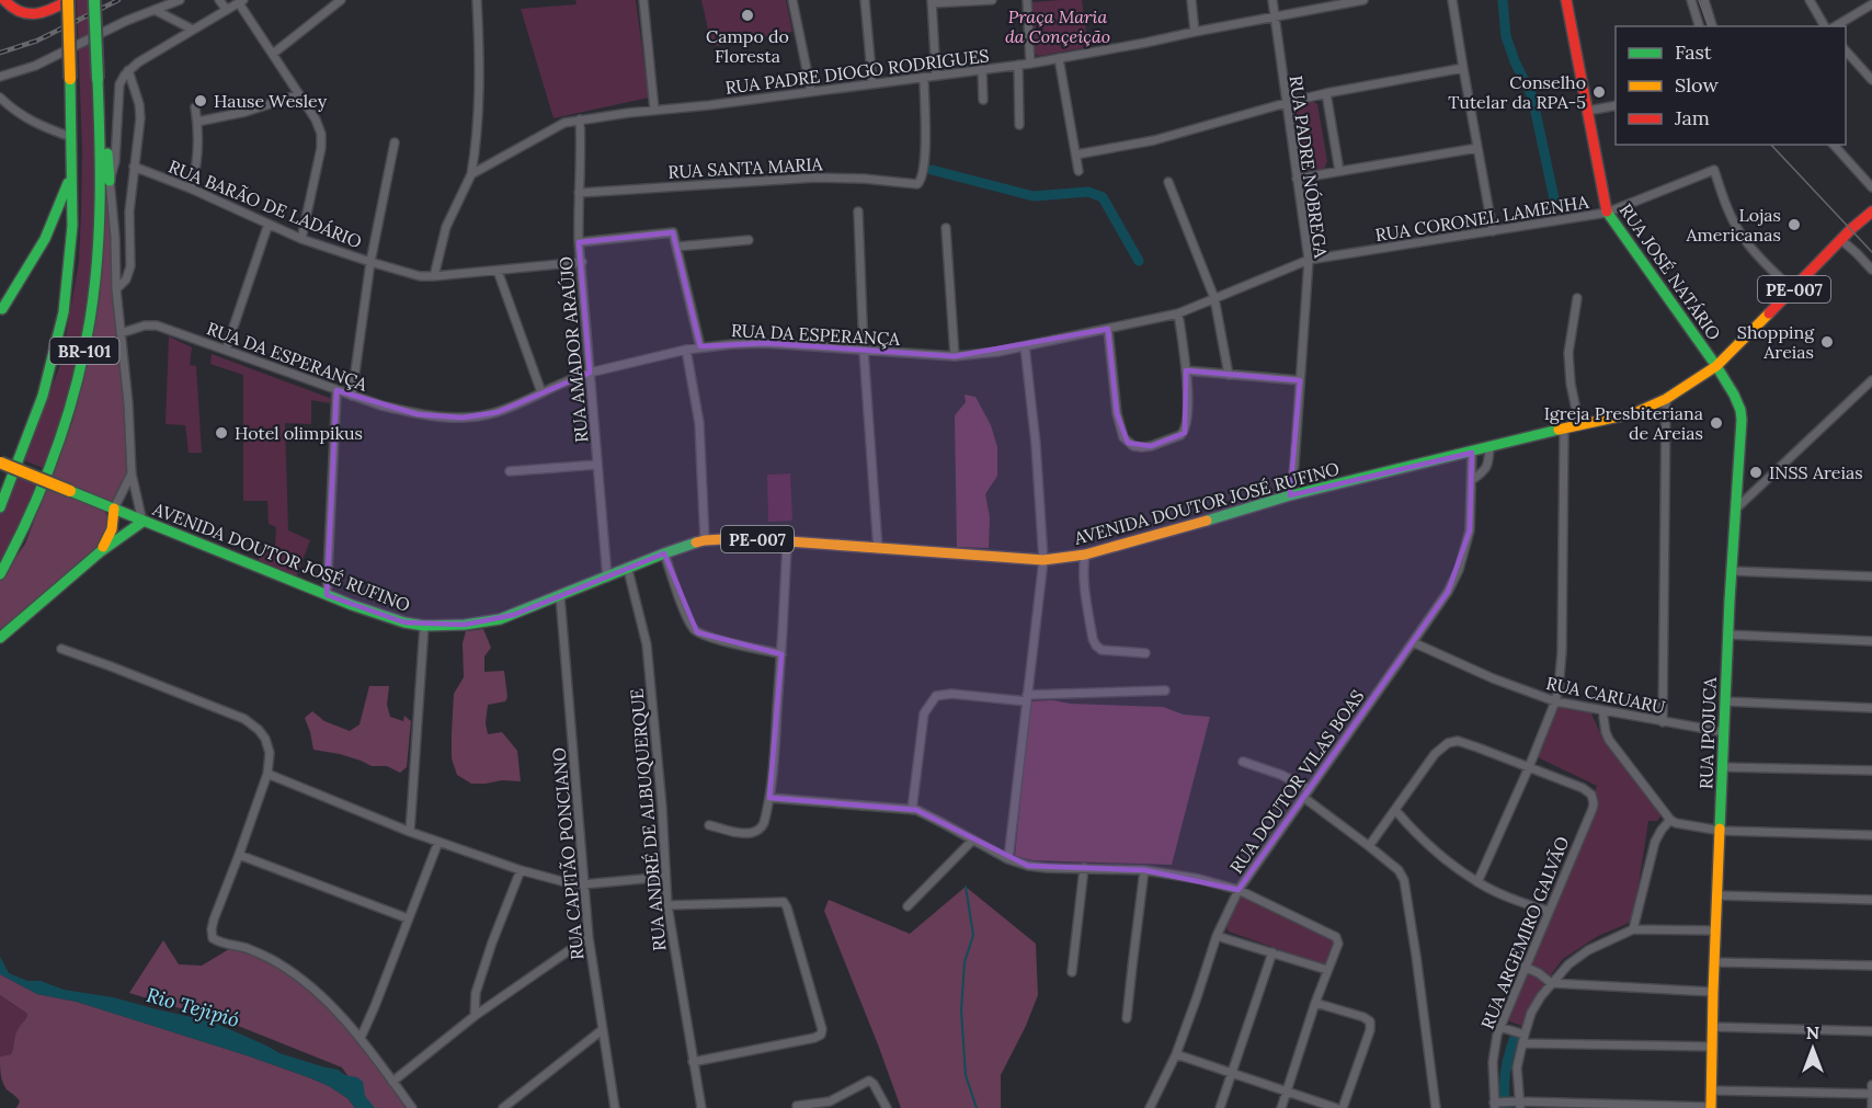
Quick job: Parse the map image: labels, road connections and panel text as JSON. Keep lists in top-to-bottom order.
{
  "streets": {
    "main road": [
      "RUA JOSÉ NATÁRIO",
      "PE-007",
      "BR-101",
      "AVENIDA DOUTOR JOSÉ RUFINO",
      "RUA IPOJUCA"
    ],
    "street": [
      "RUA PADRE DIOGO RODRIGUES",
      "RUA PADRE NÓBREGA",
      "RUA SANTA MARIA",
      "RUA BARÃO DE LADÁRIO",
      "RUA CORONEL LAMENHA",
      "RUA DA ESPERANÇA",
      "RUA AMADOR ARAÚJO",
      "RUA CARUARU",
      "RUA DOUTOR VILAS BOAS",
      "RUA ANDRÉ DE ALBUQUERQUE",
      "RUA CAPITÃO PONCIANO",
      "RUA ARGEMIRO GALVÃO"
    ]
  },
  "crossings": [
    ["RUA PADRE DIOGO RODRIGUES", "RUA PADRE NÓBREGA"],
    ["RUA PADRE DIOGO RODRIGUES", "RUA SANTA MARIA"],
    ["RUA PADRE DIOGO RODRIGUES", "RUA AMADOR ARAÚJO"],
    ["RUA PADRE NÓBREGA", "RUA CORONEL LAMENHA"],
    ["RUA PADRE NÓBREGA", "AVENIDA DOUTOR JOSÉ RUFINO"],
    ["RUA SANTA MARIA", "RUA AMADOR ARAÚJO"],
    ["RUA BARÃO DE LADÁRIO", "RUA AMADOR ARAÚJO"],
    ["RUA CORONEL LAMENHA", "RUA JOSÉ NATÁRIO"],
    ["RUA CORONEL LAMENHA", "RUA DA ESPERANÇA"],
    ["RUA CORONEL LAMENHA", "AVENIDA DOUTOR JOSÉ RUFINO"],
    ["RUA JOSÉ NATÁRIO", "AVENIDA DOUTOR JOSÉ RUFINO"],
    ["RUA JOSÉ NATÁRIO", "RUA IPOJUCA"],
    ["RUA DA ESPERANÇA", "RUA AMADOR ARAÚJO"],
    ["RUA AMADOR ARAÚJO", "AVENIDA DOUTOR JOSÉ RUFINO"],
    ["AVENIDA DOUTOR JOSÉ RUFINO", "RUA IPOJUCA"],
    ["AVENIDA DOUTOR JOSÉ RUFINO", "RUA DOUTOR VILAS BOAS"],
    ["AVENIDA DOUTOR JOSÉ RUFINO", "RUA ANDRÉ DE ALBUQUERQUE"],
    ["AVENIDA DOUTOR JOSÉ RUFINO", "RUA CAPITÃO PONCIANO"],
    ["RUA CARUARU", "RUA IPOJUCA"],
    ["RUA CARUARU", "RUA DOUTOR VILAS BOAS"]
  ],
  "water": ["Rio Tejipió"],
  "parks": ["Praça Maria da Conçeição"],
  "places": [
    "Campo do Floresta",
    "Conselho Tutelar da RPA-5",
    "Hause Wesley",
    "Lojas Americanas",
    "Shopping Areias",
    "Igreja Presbiteriana de Areias",
    "Hotel olimpikus",
    "INSS Areias"
  ],
  "legend": ["Fast", "Slow", "Jam"],
  "north": "top"
}
